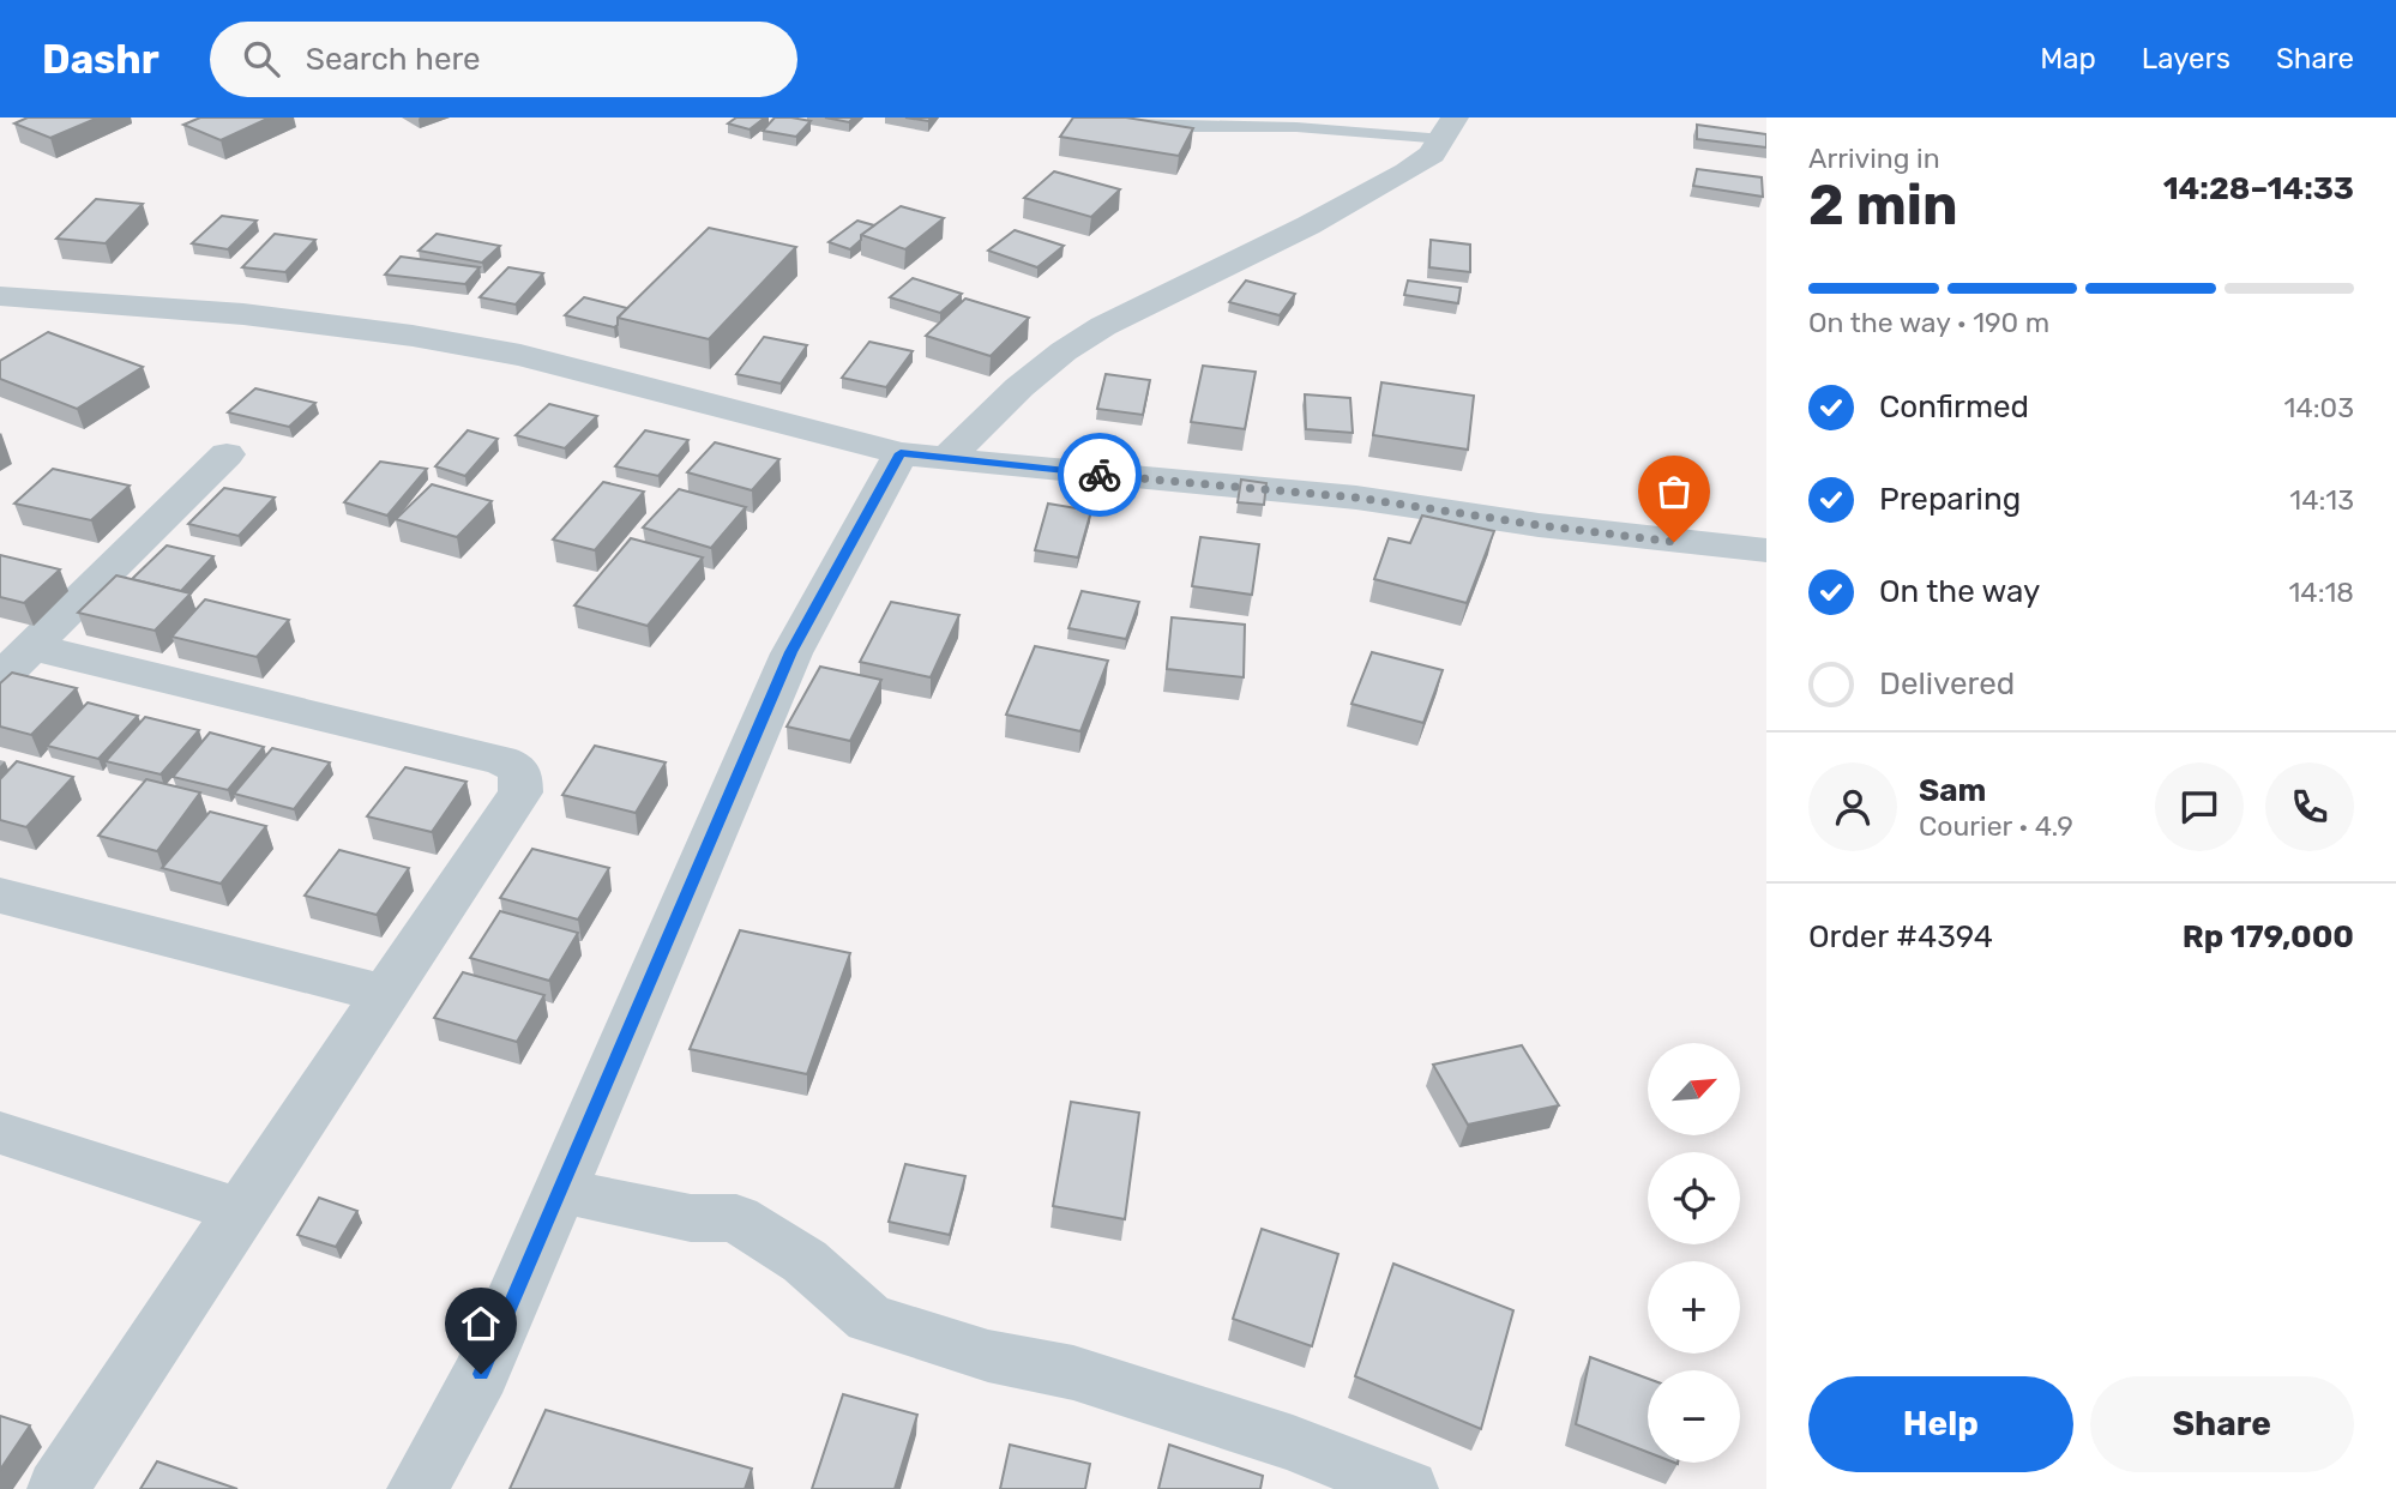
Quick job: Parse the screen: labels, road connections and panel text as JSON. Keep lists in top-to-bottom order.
{
  "north": "top right",
  "page": {
    "header": "Dashr",
    "search": "Search here",
    "nav": ["Map", "Layers", "Share"],
    "heading": ["2 min", "Arriving in", "14:28–14:33"],
    "panel": [
      "Sam",
      "Courier · 4.9",
      "Order #4394",
      "Rp 179,000"
    ],
    "bar": "On the way · 190 m",
    "list": [
      ["Confirmed", "14:03"],
      ["Preparing", "14:13"],
      ["On the way", "14:18"],
      "Delivered"
    ],
    "map_buttons": ["+", "−"],
    "buttons": ["Help", "Share"]
  }
}
